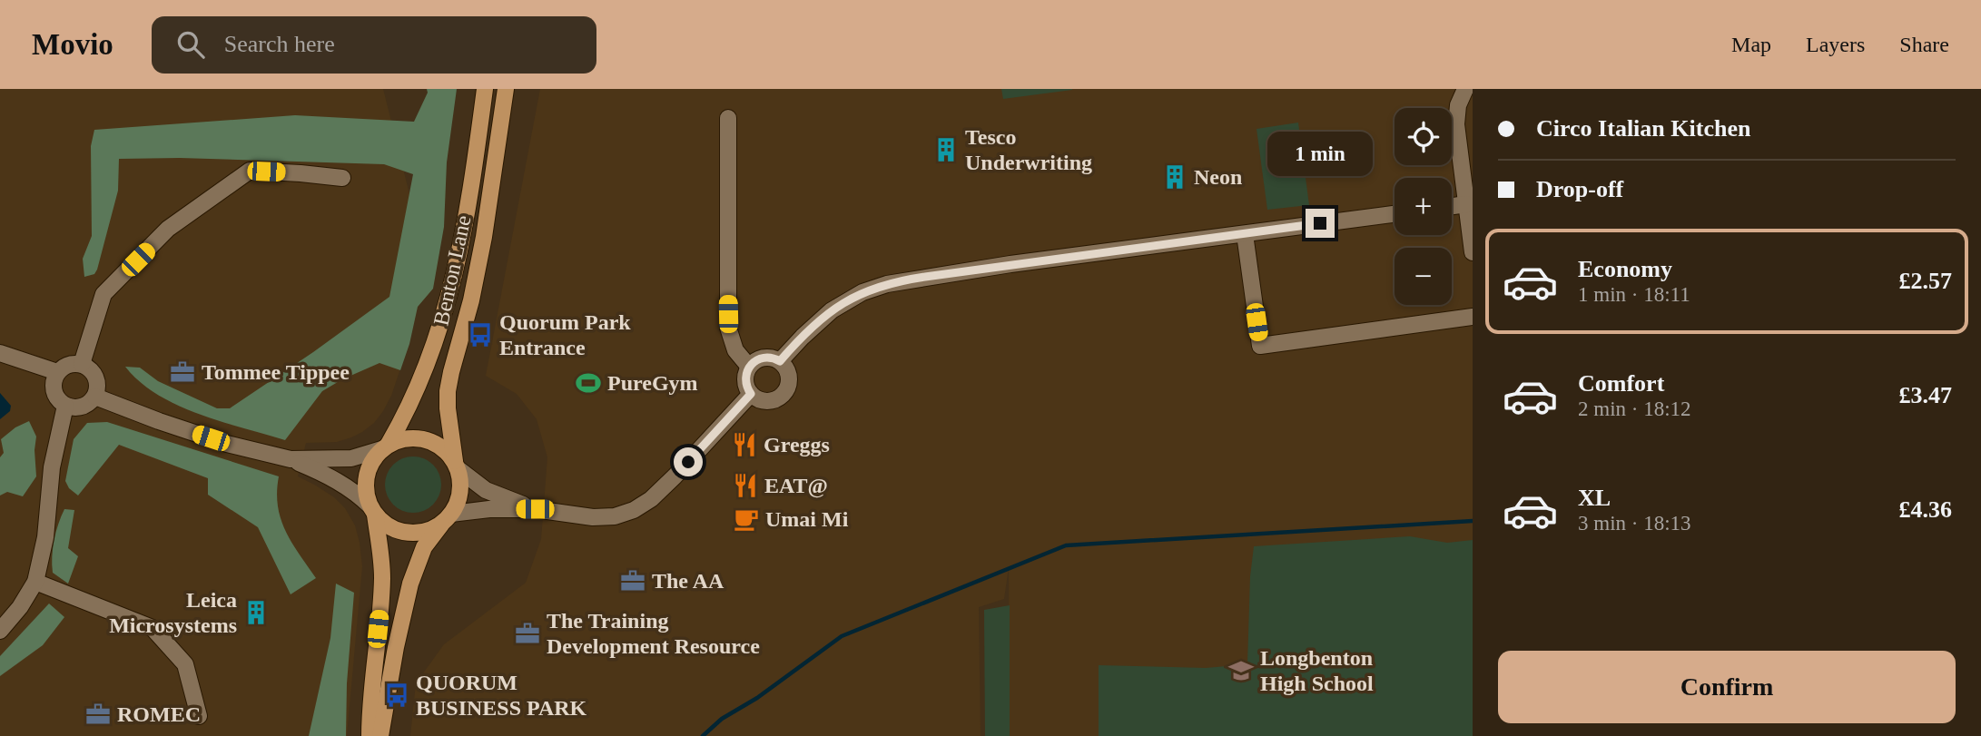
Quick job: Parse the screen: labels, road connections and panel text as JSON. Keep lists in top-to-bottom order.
{
  "streets": {
    "main road": ["Benton Lane"]
  },
  "places": {
    "building": ["Tesco Underwriting", "Neon", "Leica Microsystems"],
    "bus stop": ["Quorum Park Entrance", "QUORUM BUSINESS PARK"],
    "office": [
      "Tommee Tippee",
      "The AA",
      "The Training Development Resource",
      "ROMEC"
    ],
    "sports": ["PureGym"],
    "restaurant": ["Greggs", "EAT@"],
    "cafe": ["Umai Mi"],
    "school or university": ["Longbenton High School"]
  },
  "page": {
    "header": "Movio",
    "search": "Search here",
    "nav": ["Map", "Layers", "Share"],
    "banner": ["Circo Italian Kitchen", "Drop-off"],
    "map_buttons": ["+", "−"],
    "bubble": "1 min",
    "list": [
      {
        "name": "Economy",
        "note": "1 min · 18:11",
        "value": "£2.57"
      },
      {
        "name": "Comfort",
        "note": "2 min · 18:12",
        "value": "£3.47"
      },
      {
        "name": "XL",
        "note": "3 min · 18:13",
        "value": "£4.36"
      }
    ],
    "buttons": "Confirm"
  }
}
